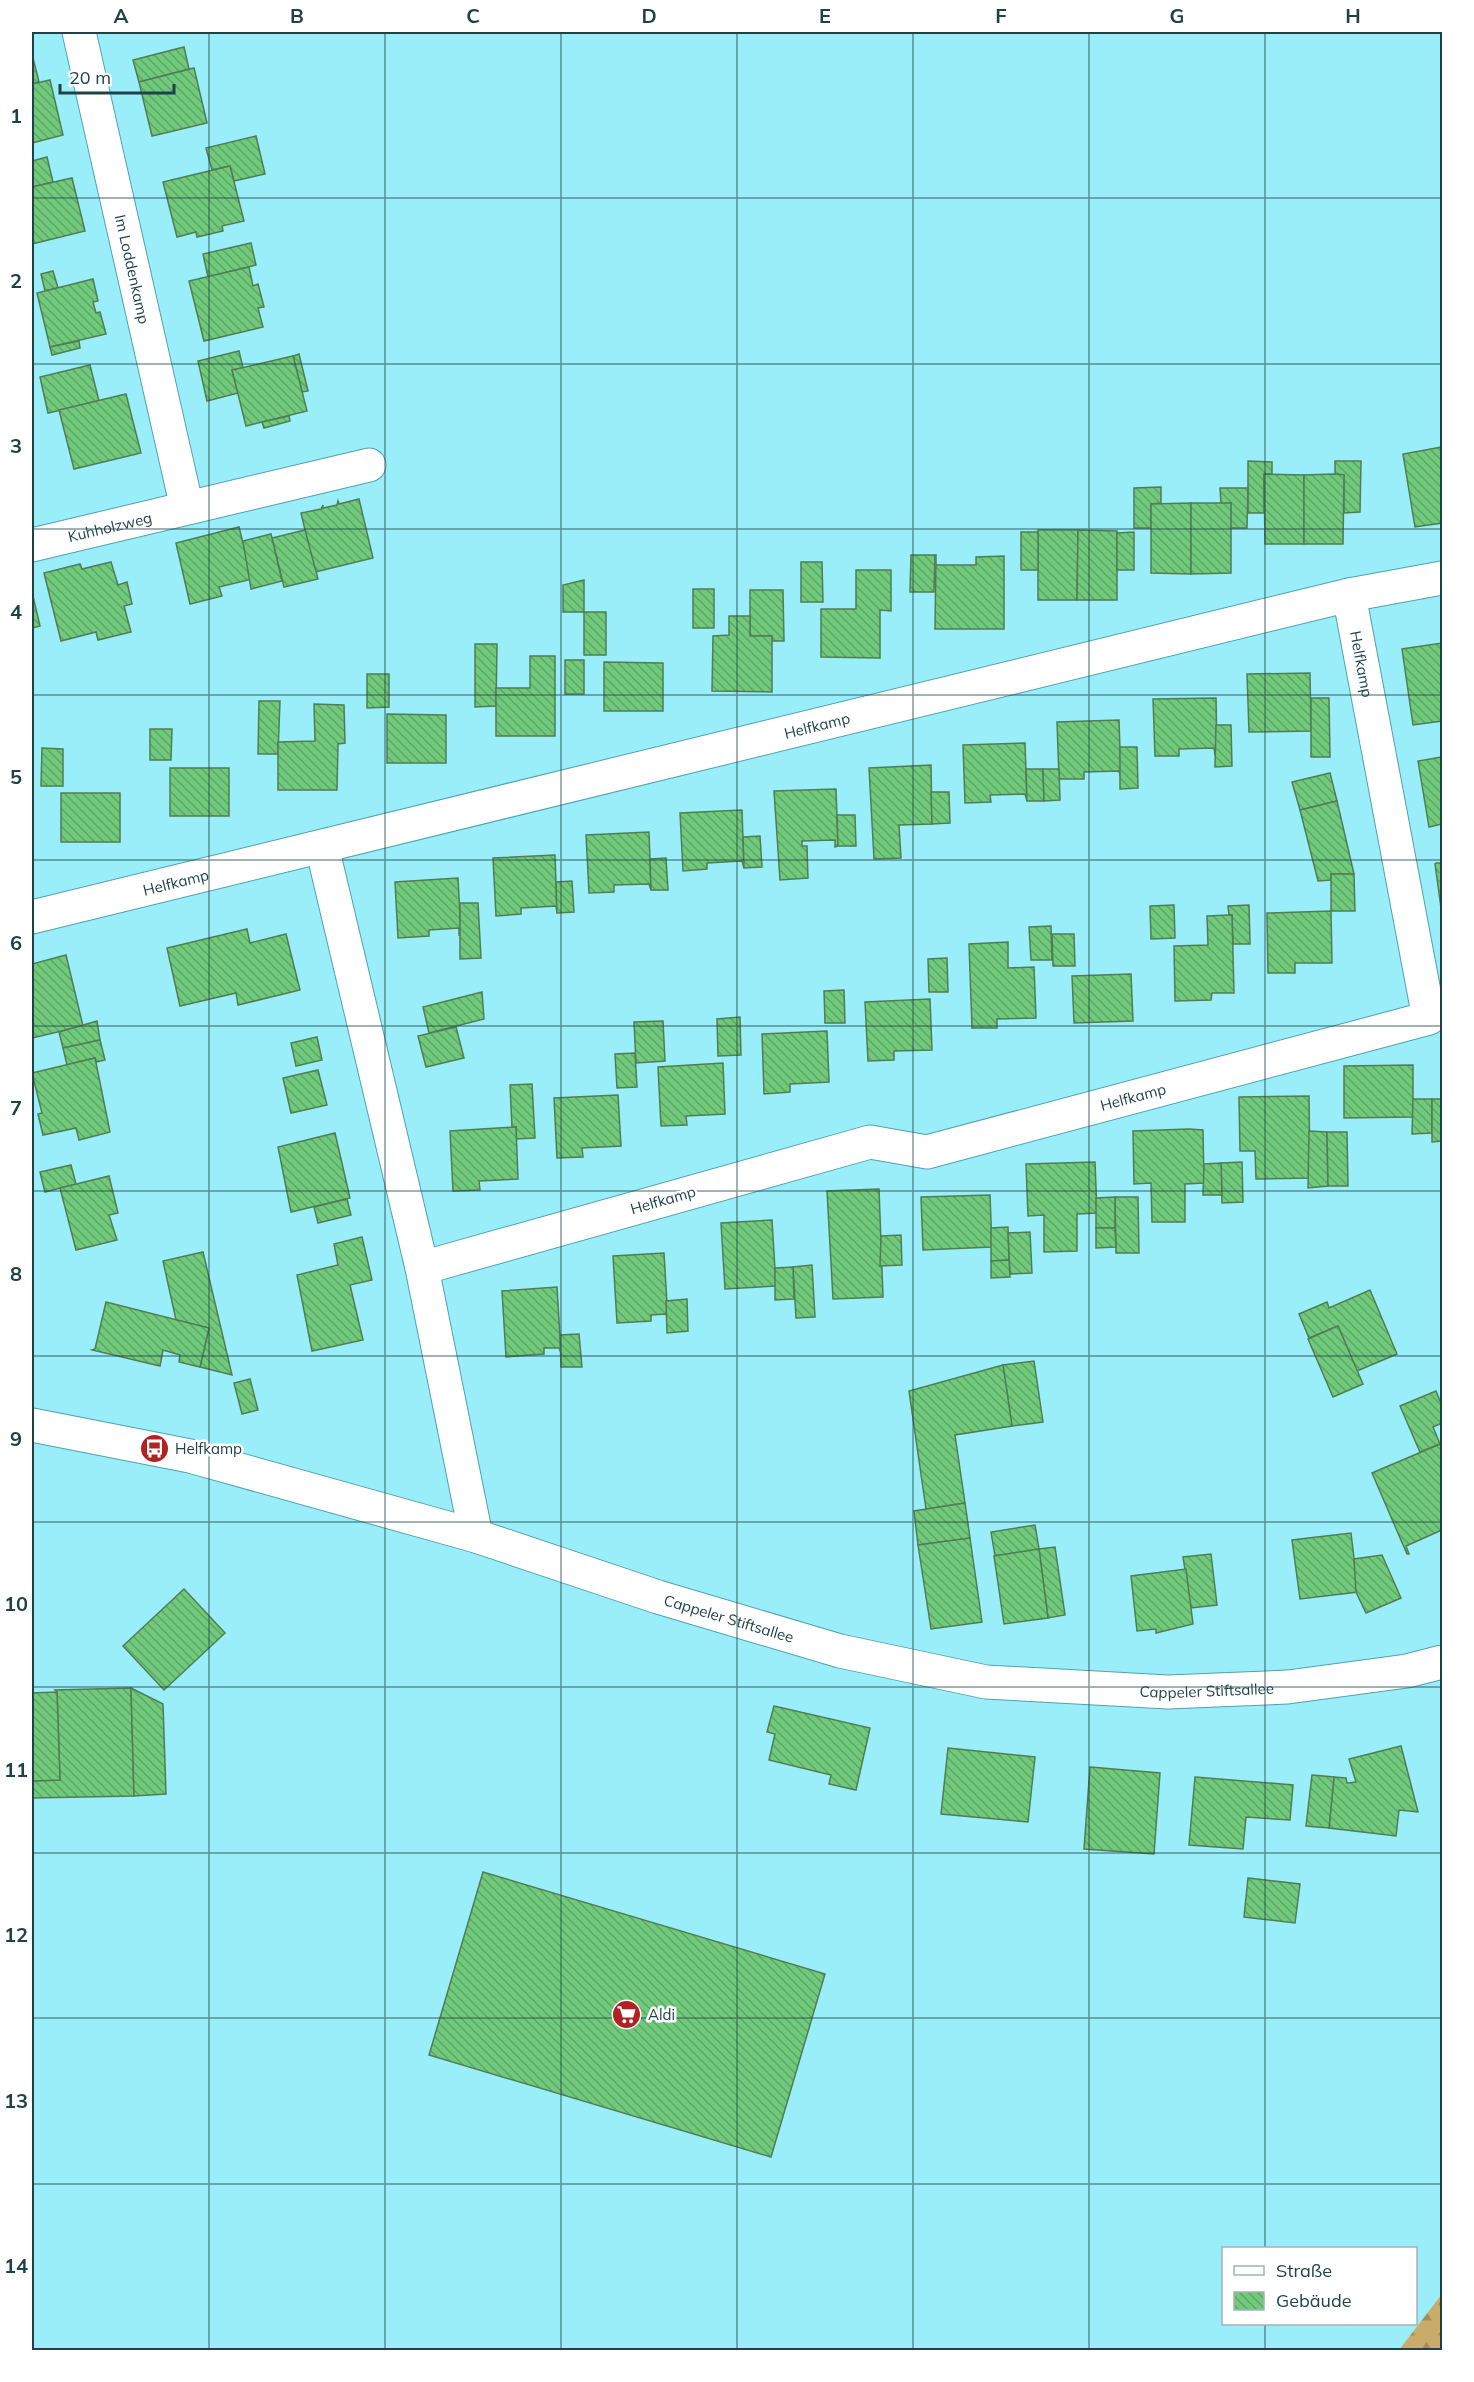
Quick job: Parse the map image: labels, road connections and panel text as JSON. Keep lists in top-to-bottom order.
{
  "streets": {
    "street": [
      "Im Loddenkamp",
      "Kuhholzweg",
      "Helfkamp",
      "Cappeler Stiftsallee"
    ]
  },
  "crossings": [
    ["Im Loddenkamp", "Kuhholzweg"]
  ],
  "places": {
    "bus stop": ["Helfkamp"],
    "supermarket": ["Aldi"]
  },
  "legend": ["Straße", "Gebäude"],
  "scale_bar": "20 m",
  "grid": {
    "columns": [
      "A",
      "B",
      "C",
      "D",
      "E",
      "F",
      "G",
      "H"
    ],
    "rows": [
      "1",
      "2",
      "3",
      "4",
      "5",
      "6",
      "7",
      "8",
      "9",
      "10",
      "11",
      "12",
      "13",
      "14"
    ]
  }
}
